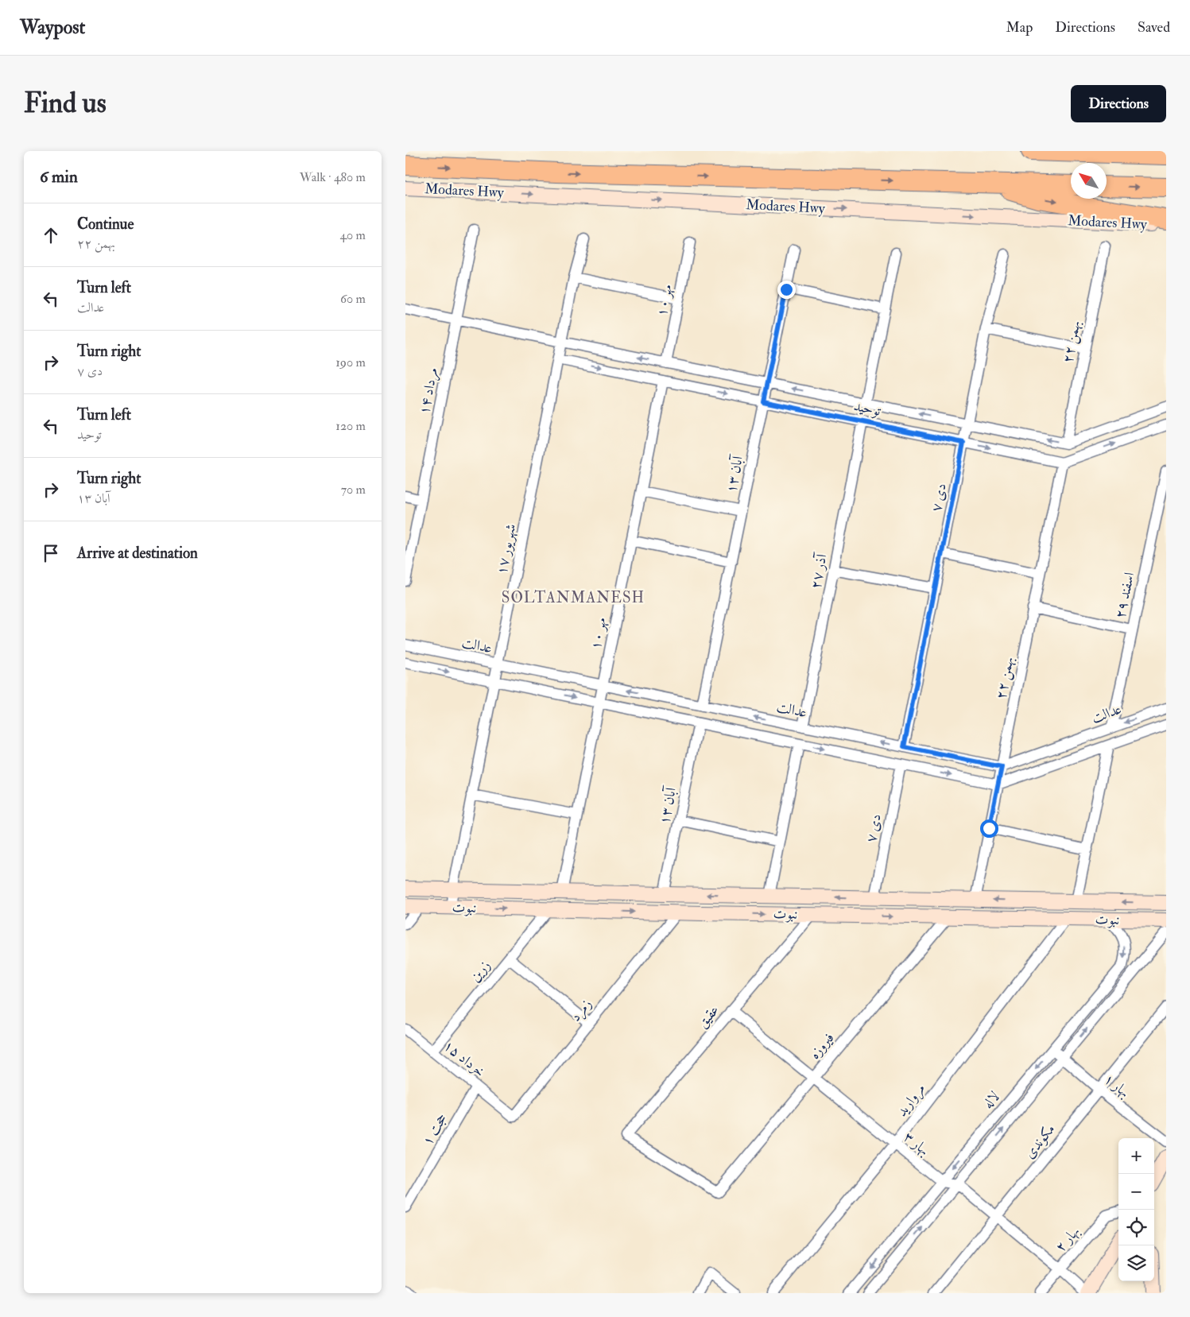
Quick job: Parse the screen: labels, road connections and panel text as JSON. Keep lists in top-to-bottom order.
{
  "streets": {
    "highway": ["Modares Hwy"],
    "street": [
      "۱۰ مهر",
      "۲۲ بهمن",
      "۱۴ مرداد",
      "توحید",
      "۱۳ آبان",
      "۷ دی",
      "۱۷ شهریور",
      "۲۷ آذر",
      "۲۹ اسفند",
      "عدالت",
      "نبوت",
      "زرین",
      "زمرد",
      "عقیق",
      "فیروزه",
      "۱۵ خرداد",
      "بهار ۱",
      "مروارید",
      "لاله",
      "حجت ۱",
      "مکوندی",
      "بهار ۳",
      "بهار ۲"
    ]
  },
  "crossings": [
    ["۱۰ مهر", "توحید"],
    ["۱۰ مهر", "عدالت"],
    ["۱۰ مهر", "نبوت"],
    ["۲۲ بهمن", "توحید"],
    ["۲۲ بهمن", "عدالت"],
    ["۲۲ بهمن", "نبوت"],
    ["۱۴ مرداد", "توحید"],
    ["توحید", "۱۳ آبان"],
    ["توحید", "۷ دی"],
    ["توحید", "۱۷ شهریور"],
    ["توحید", "۲۷ آذر"],
    ["۱۳ آبان", "عدالت"],
    ["۱۳ آبان", "نبوت"],
    ["۷ دی", "عدالت"],
    ["۷ دی", "نبوت"],
    ["۱۷ شهریور", "عدالت"],
    ["۱۷ شهریور", "نبوت"],
    ["۲۷ آذر", "عدالت"],
    ["۲۹ اسفند", "عدالت"],
    ["نبوت", "زرین"],
    ["نبوت", "زمرد"],
    ["نبوت", "عقیق"],
    ["نبوت", "فیروزه"],
    ["نبوت", "مروارید"],
    ["نبوت", "لاله"],
    ["زرین", "۱۵ خرداد"],
    ["زمرد", "۱۵ خرداد"],
    ["عقیق", "فیروزه"],
    ["عقیق", "بهار ۳"],
    ["فیروزه", "بهار ۳"],
    ["۱۵ خرداد", "حجت ۱"],
    ["بهار ۱", "لاله"],
    ["بهار ۱", "مکوندی"],
    ["مروارید", "بهار ۳"],
    ["لاله", "بهار ۳"]
  ],
  "districts": ["SOLTANMANESH"],
  "north": "top left",
  "page": {
    "header": "Waypost",
    "nav": ["Map", "Directions", "Saved"],
    "buttons": "Directions",
    "title": "Find us",
    "heading": ["6 min", "Walk · 480 m"],
    "list": [
      ["Continue", "۲۲ بهمن", "40 m"],
      ["Turn left", "عدالت", "60 m"],
      ["Turn right", "۷ دی", "190 m"],
      ["Turn left", "توحید", "120 m"],
      ["Turn right", "۱۳ آبان", "70 m"],
      "Arrive at destination"
    ],
    "map_buttons": ["+", "−"]
  }
}
